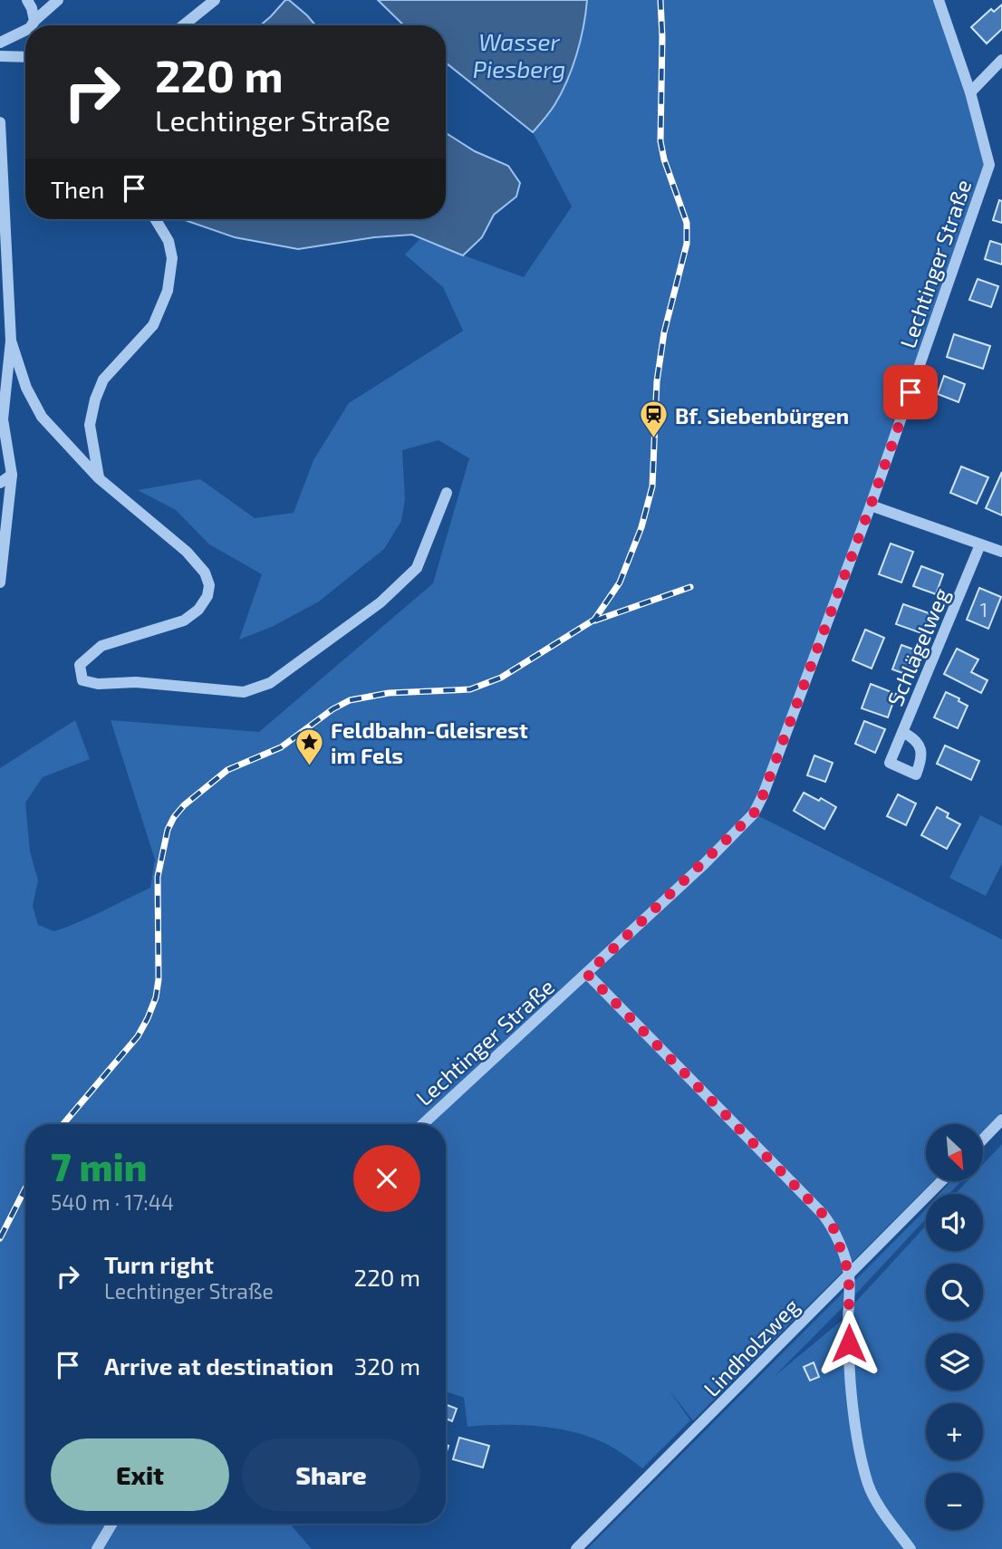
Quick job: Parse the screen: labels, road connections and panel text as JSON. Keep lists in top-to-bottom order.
{
  "streets": {
    "street": ["Lechtinger Straße", "Schlägelweg", "Lindholzweg"]
  },
  "water": ["Wasser Piesberg"],
  "places": {
    "station": ["Bf. Siebenbürgen"],
    "place": ["Feldbahn-Gleisrest im Fels"]
  },
  "house_numbers": ["1"],
  "north": "bottom right",
  "page": {
    "turn": ["220 m", "Lechtinger Straße"],
    "then": "Then",
    "map_buttons": ["+", "−"],
    "heading": ["7 min", "540 m · 17:44"],
    "list": [
      {
        "name": "Turn right",
        "note": "Lechtinger Straße",
        "value": "220 m"
      },
      {
        "name": "Arrive at destination",
        "value": "320 m"
      }
    ],
    "buttons": ["Exit", "Share"]
  }
}
